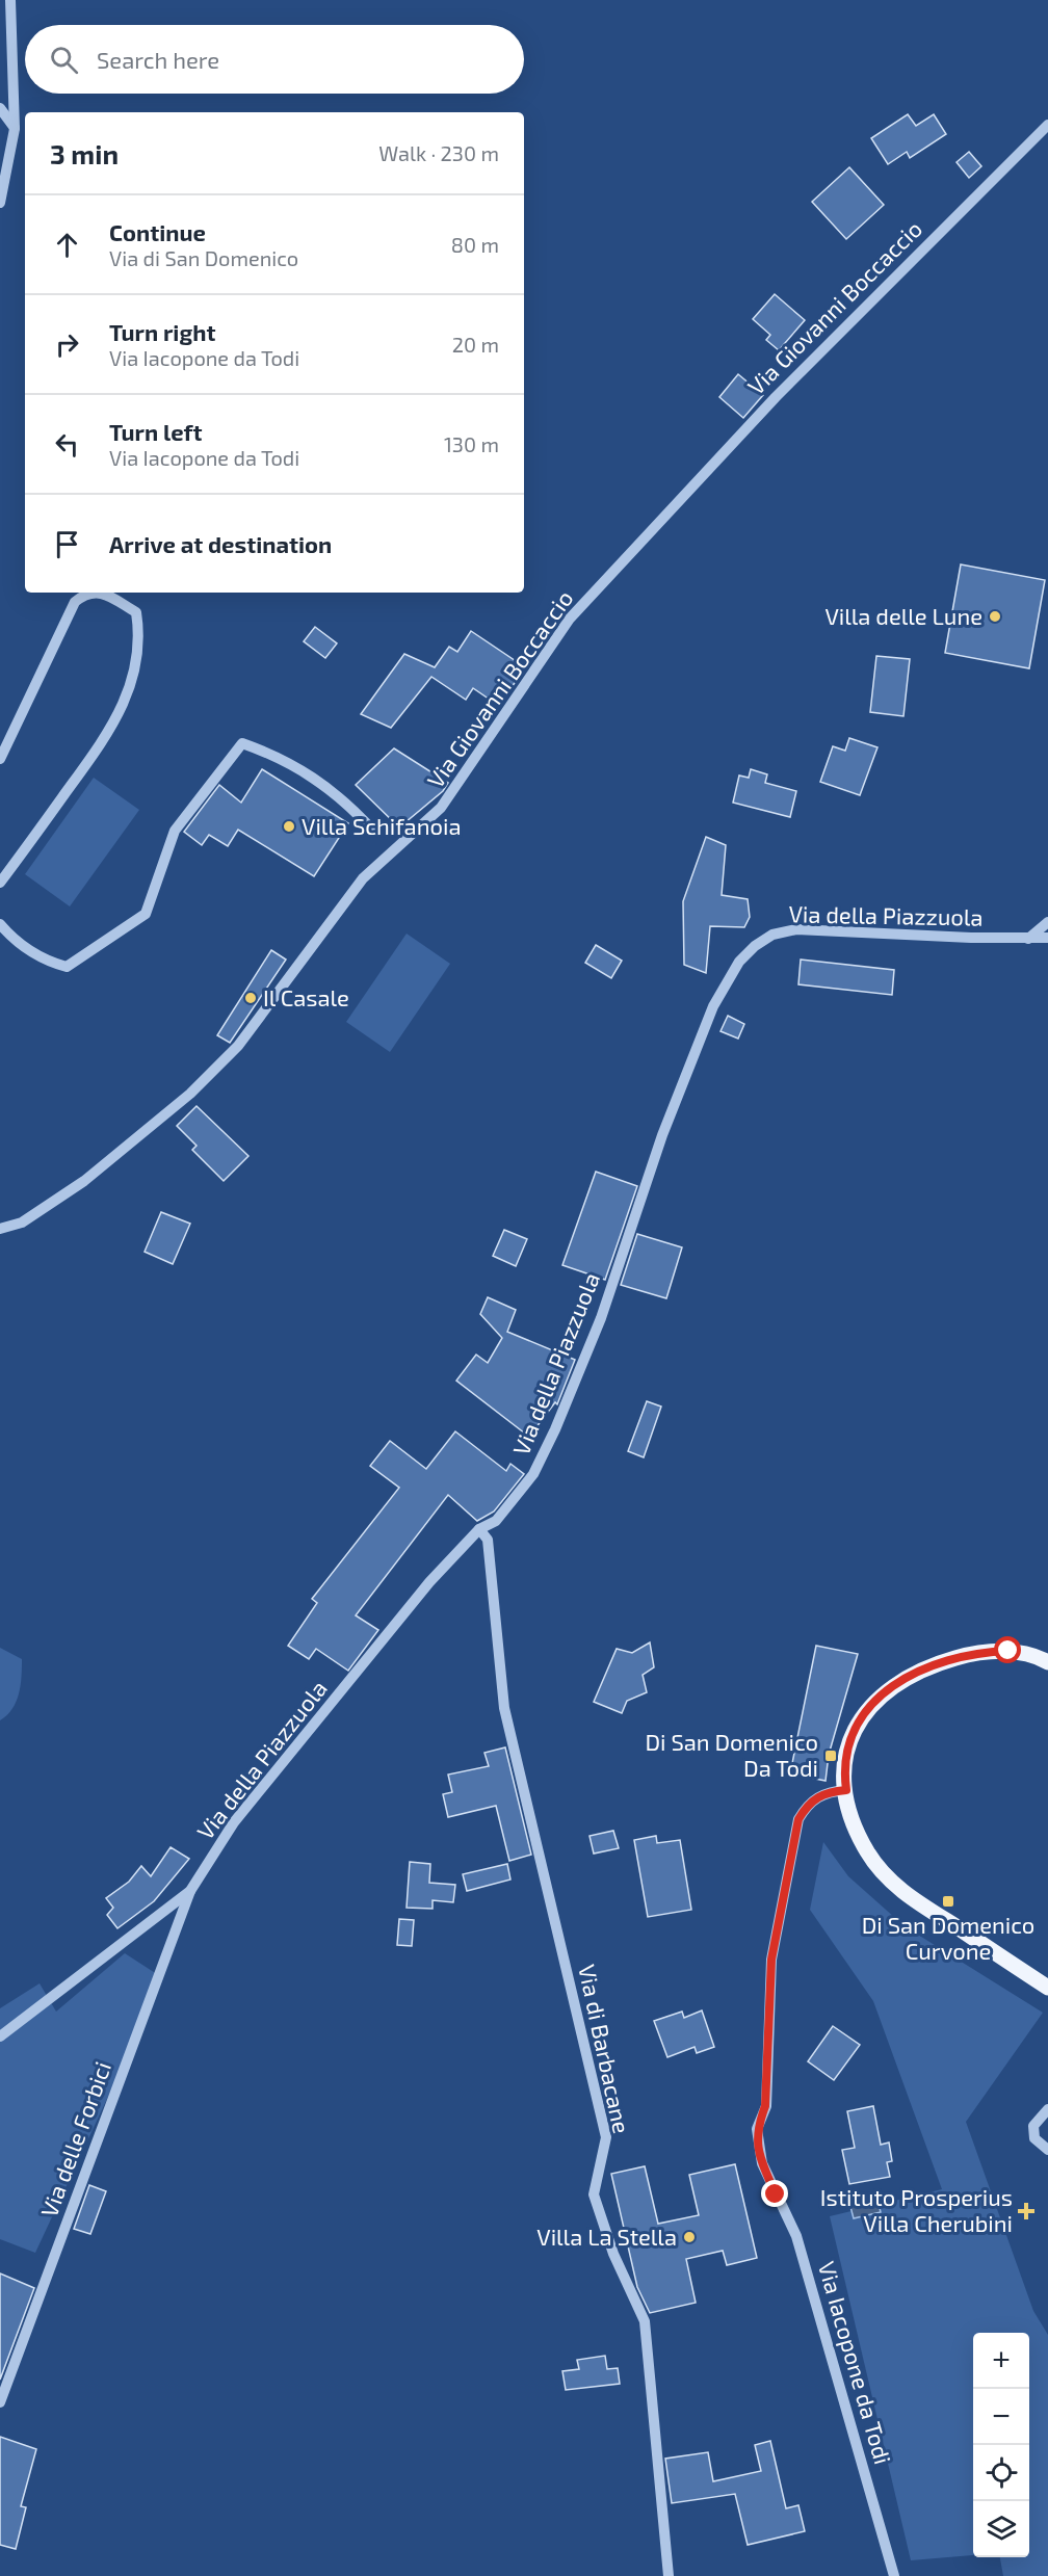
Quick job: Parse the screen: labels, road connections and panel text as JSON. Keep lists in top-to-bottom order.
{
  "streets": {
    "street": [
      "Via Giovanni Boccaccio",
      "Via della Piazzuola",
      "Via di Barbacane",
      "Via delle Forbici",
      "Via Iacopone da Todi"
    ]
  },
  "crossings": [
    ["Via della Piazzuola", "Via di Barbacane"],
    ["Via della Piazzuola", "Via delle Forbici"]
  ],
  "places": {
    "other": [
      "Villa delle Lune",
      "Villa Schifanoia",
      "Il Casale",
      "Villa La Stella"
    ],
    "transit": ["Di San Domenico Da Todi", "Di San Domenico Curvone"],
    "health": ["Istituto Prosperius Villa Cherubini"]
  },
  "page": {
    "search": "Search here",
    "heading": ["3 min", "Walk · 230 m"],
    "list": [
      ["Continue", "Via di San Domenico", "80 m"],
      ["Turn right", "Via Iacopone da Todi", "20 m"],
      ["Turn left", "Via Iacopone da Todi", "130 m"],
      "Arrive at destination"
    ],
    "map_buttons": ["+", "−"]
  }
}
